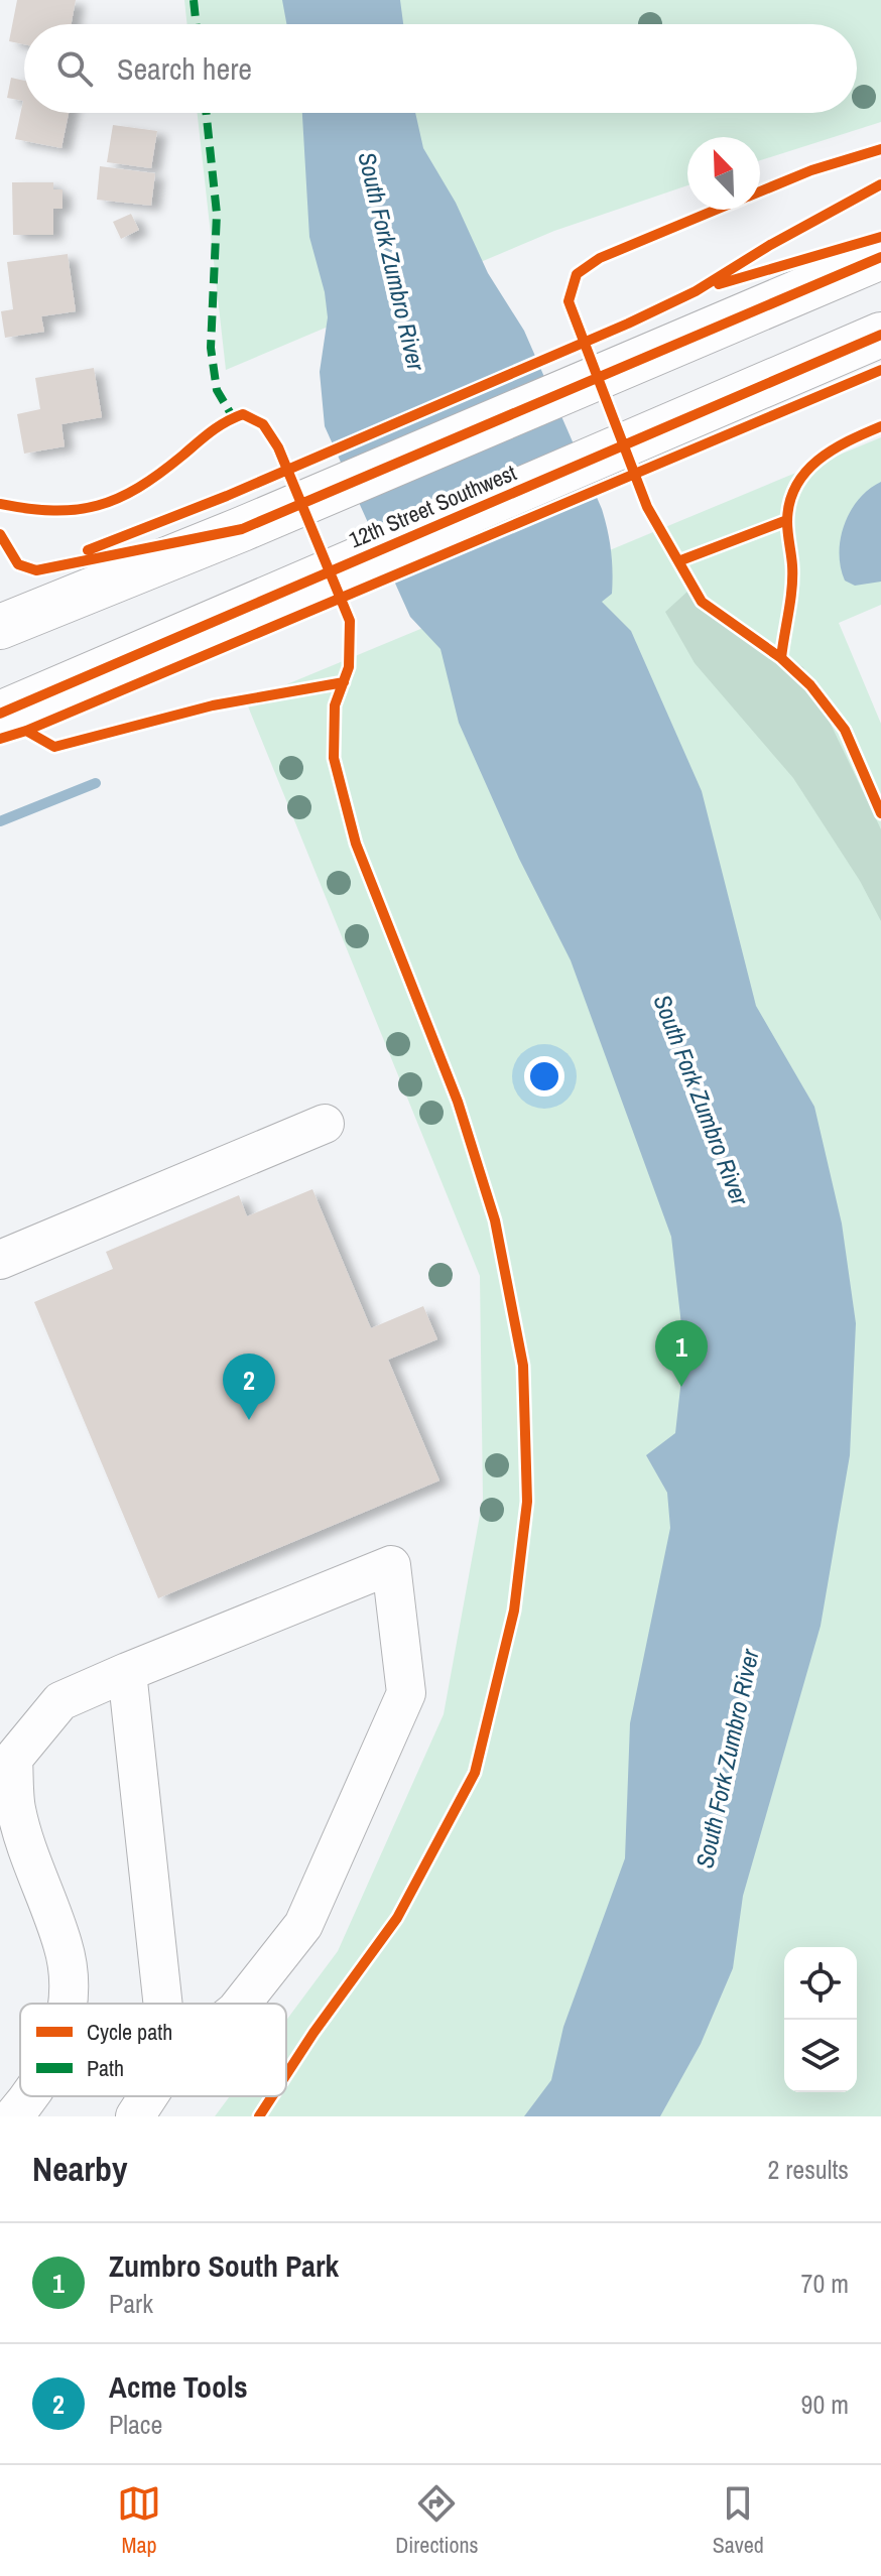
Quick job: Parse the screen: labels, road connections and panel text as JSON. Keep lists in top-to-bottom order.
{
  "streets": {
    "main road": ["12th Street Southwest"]
  },
  "water": ["South Fork Zumbro River"],
  "legend": ["Cycle path", "Path"],
  "north": "top left",
  "page": {
    "search": "Search here",
    "pins": ["1", "2"],
    "heading": ["Nearby", "2 results"],
    "list": [
      {
        "mark": "1",
        "name": "Zumbro South Park",
        "note": "Park",
        "value": "70 m"
      },
      {
        "mark": "2",
        "name": "Acme Tools",
        "note": "Place",
        "value": "90 m"
      }
    ],
    "nav": ["Map", "Directions", "Saved"]
  }
}
